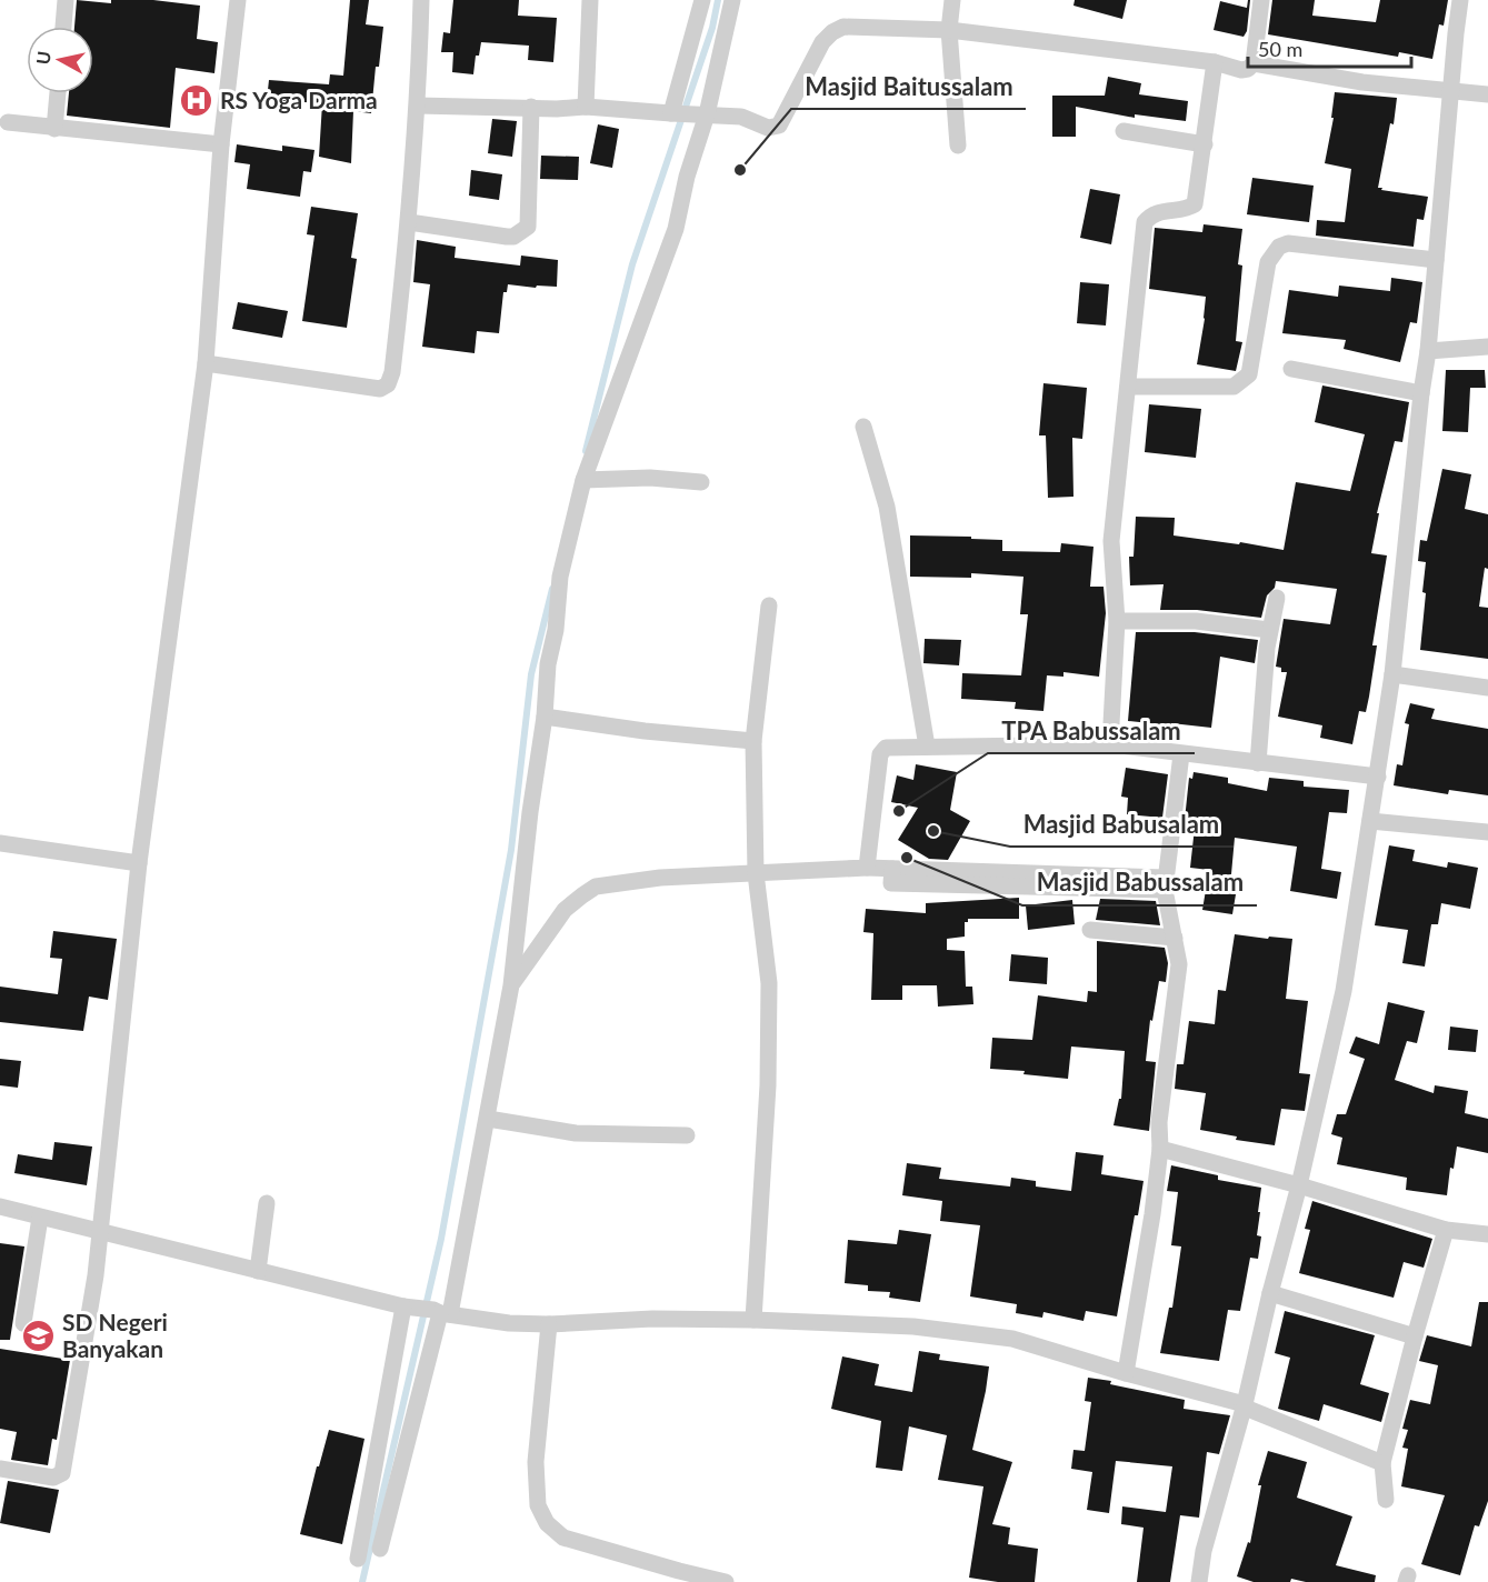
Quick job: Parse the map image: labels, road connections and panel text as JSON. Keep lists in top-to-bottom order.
{
  "places": {
    "hospital": ["RS Yoga Darma"],
    "other": [
      "Masjid Baitussalam",
      "TPA Babussalam",
      "Masjid Babusalam",
      "Masjid Babussalam"
    ],
    "school or university": ["SD Negeri Banyakan"]
  },
  "scale_bar": "50 m",
  "north": "left"
}
